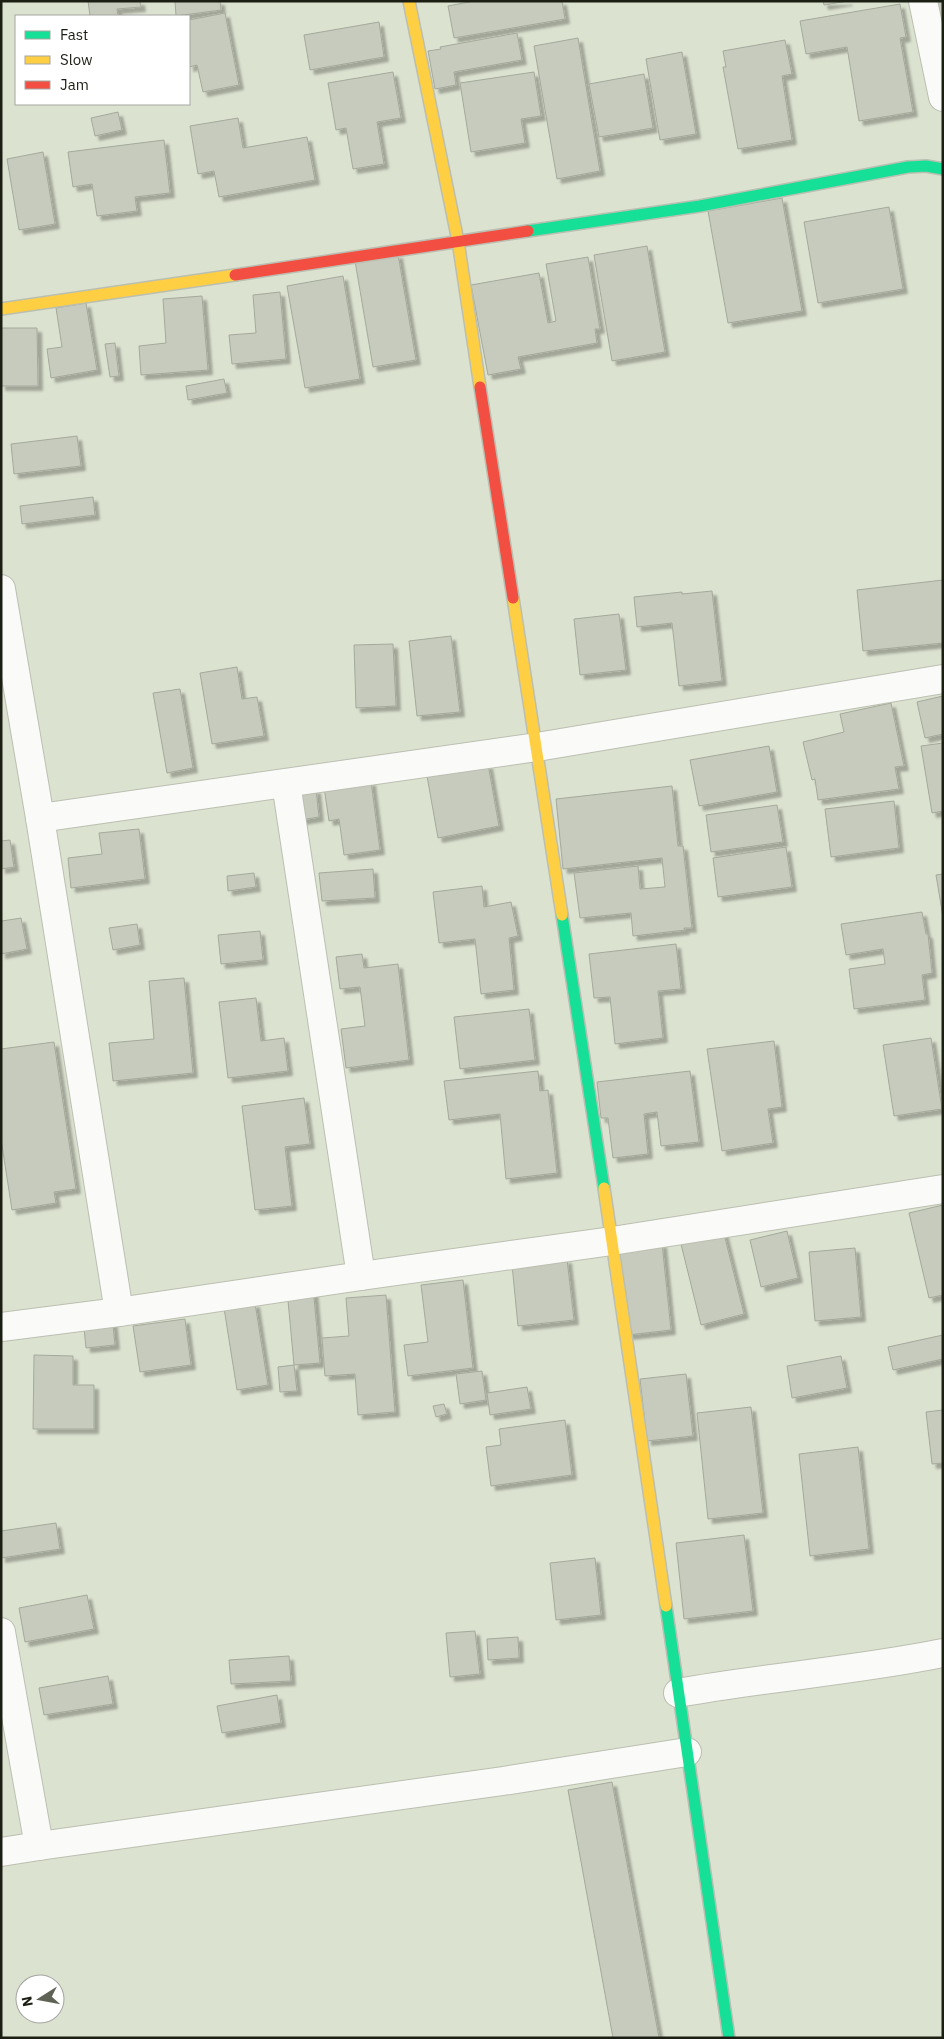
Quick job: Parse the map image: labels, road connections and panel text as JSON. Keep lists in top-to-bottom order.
{
  "legend": ["Fast", "Slow", "Jam"],
  "north": "left"
}
